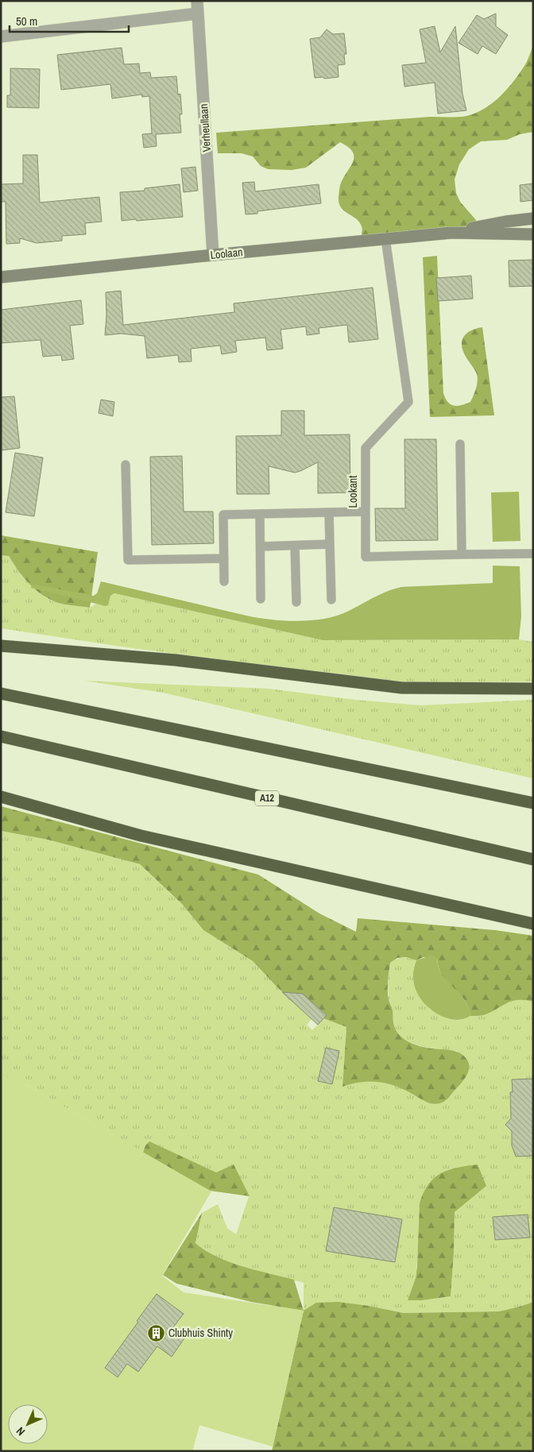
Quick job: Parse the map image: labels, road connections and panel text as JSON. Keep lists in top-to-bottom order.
{
  "streets": {
    "highway": ["A12"],
    "street": ["Verheullaan", "Loolaan"],
    "lane": ["Lookant"]
  },
  "crossings": [
    ["Verheullaan", "Loolaan"],
    ["Loolaan", "Lookant"]
  ],
  "places": {
    "building": ["Clubhuis Shinty"]
  },
  "scale_bar": "50 m",
  "north": "bottom left"
}
